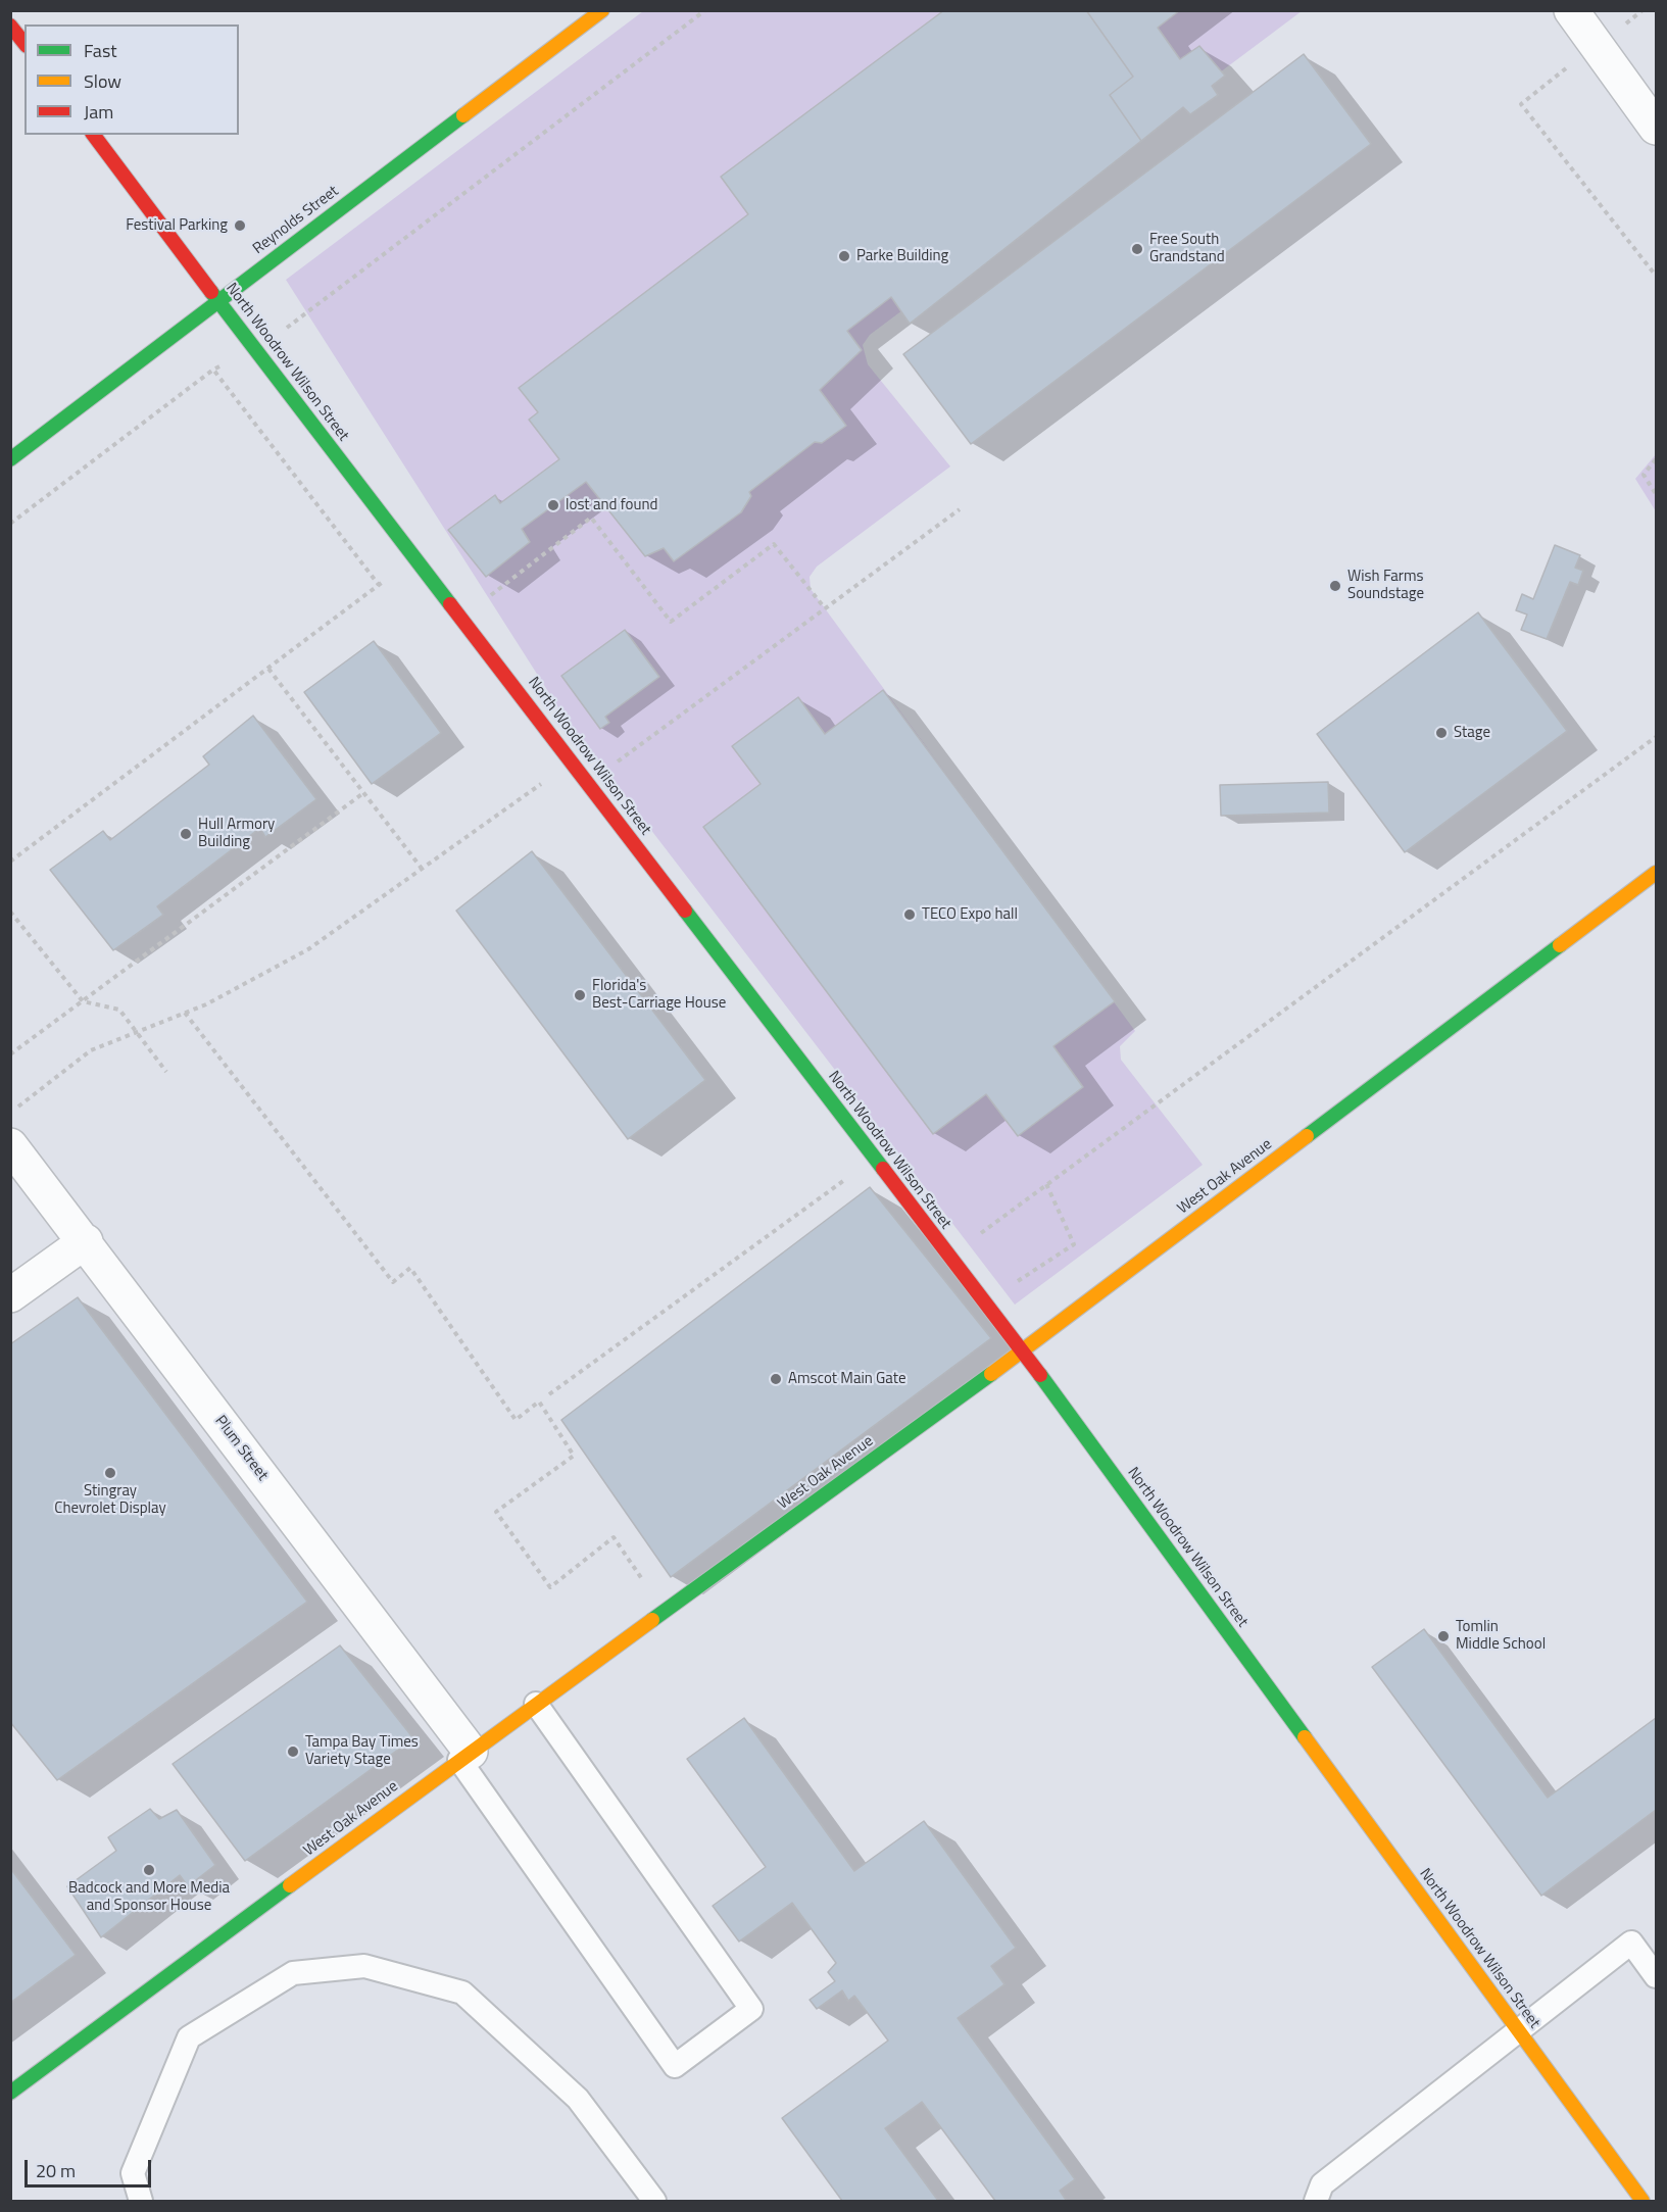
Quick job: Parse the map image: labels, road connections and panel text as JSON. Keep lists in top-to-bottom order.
{
  "streets": {
    "street": [
      "Reynolds Street",
      "North Woodrow Wilson Street",
      "West Oak Avenue",
      "Plum Street"
    ]
  },
  "crossings": [
    ["Reynolds Street", "North Woodrow Wilson Street"],
    ["North Woodrow Wilson Street", "West Oak Avenue"],
    ["West Oak Avenue", "Plum Street"]
  ],
  "places": [
    "Festival Parking",
    "Free South Grandstand",
    "Parke Building",
    "lost and found",
    "Wish Farms Soundstage",
    "Stage",
    "Hull Armory Building",
    "TECO Expo hall",
    "Florida's Best-Carriage House",
    "Amscot Main Gate",
    "Stingray Chevrolet Display",
    "Tomlin Middle School",
    "Tampa Bay Times Variety Stage",
    "Badcock and More Media and Sponsor House"
  ],
  "legend": ["Fast", "Slow", "Jam"],
  "scale_bar": "20 m"
}
